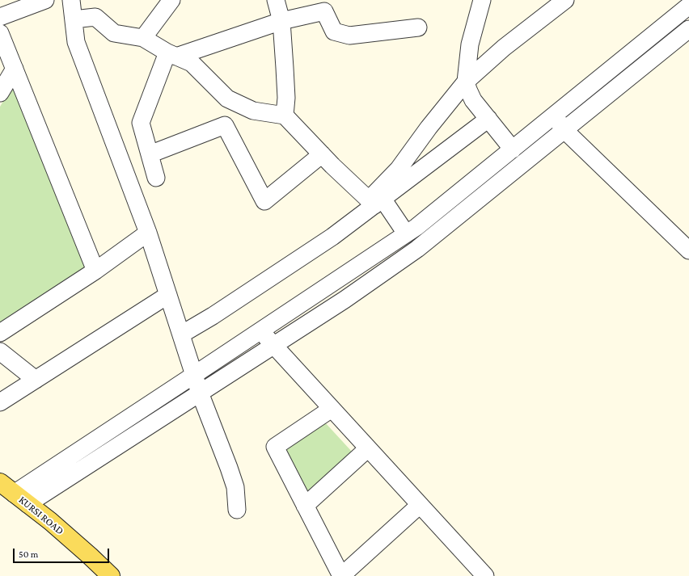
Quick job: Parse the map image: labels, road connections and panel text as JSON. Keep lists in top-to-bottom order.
{
  "streets": {
    "main road": ["KURSI ROAD"]
  },
  "scale_bar": "50 m"
}
